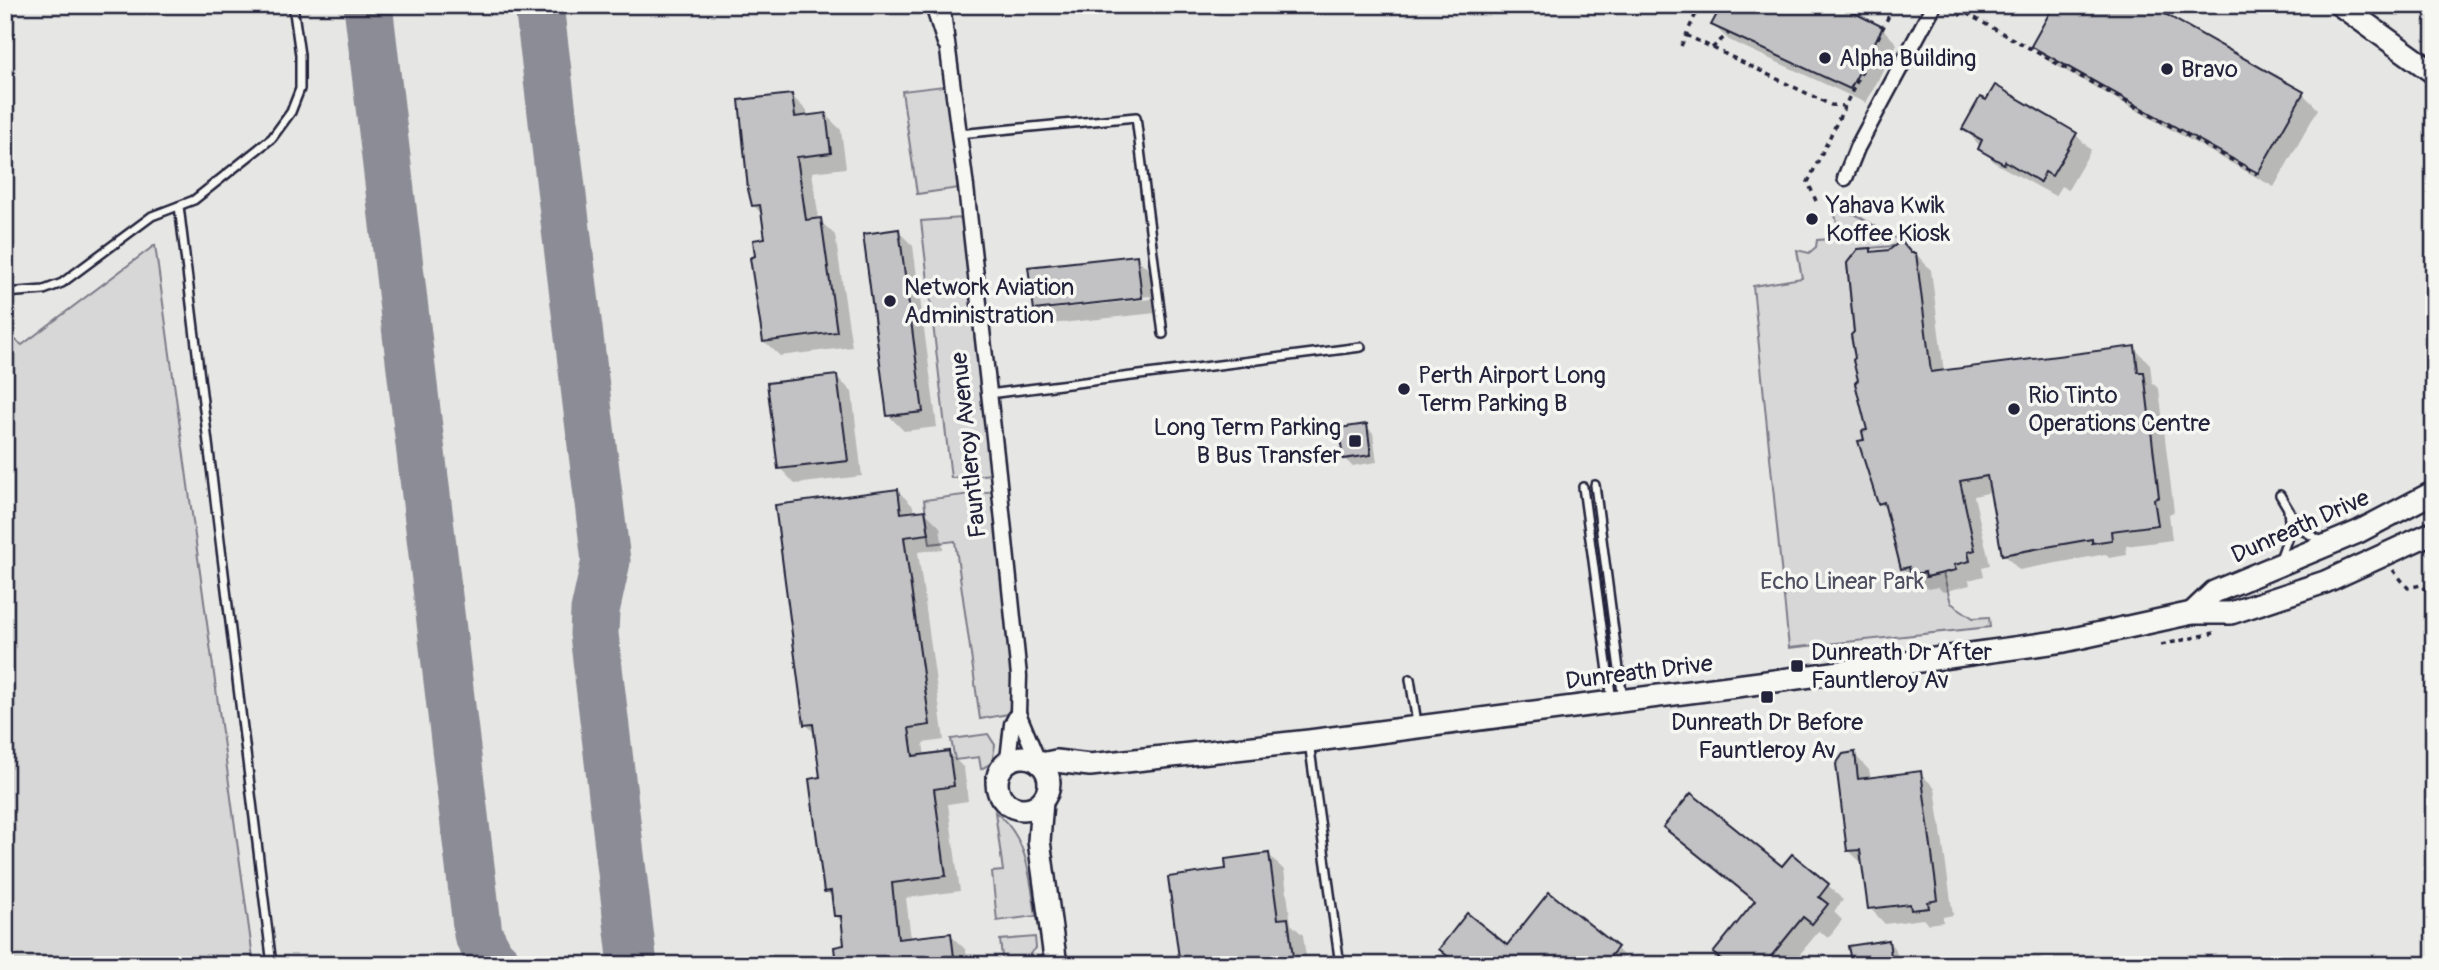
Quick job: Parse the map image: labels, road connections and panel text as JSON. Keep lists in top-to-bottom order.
{
  "streets": {
    "main road": ["Dunreath Drive"],
    "street": ["Fauntleroy Avenue"]
  },
  "crossings": [
    ["Fauntleroy Avenue", "Dunreath Drive"]
  ],
  "parks": ["Echo Linear Park"],
  "places": {
    "other": [
      "Alpha Building",
      "Bravo",
      "Yahava Kwik Koffee Kiosk",
      "Network Aviation Administration",
      "Perth Airport Long Term Parking B",
      "Rio Tinto Operations Centre"
    ],
    "transit": ["Long Term Parking B Bus Transfer", "Dunreath Dr After Fauntleroy Av", "Dunreath Dr Before Fauntleroy Av"]
  }
}
